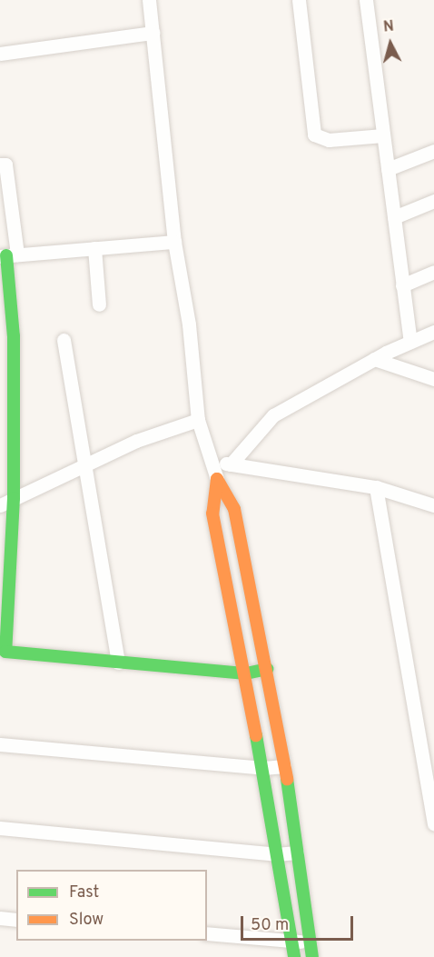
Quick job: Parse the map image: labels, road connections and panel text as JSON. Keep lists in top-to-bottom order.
{
  "legend": ["Fast", "Slow"],
  "scale_bar": "50 m",
  "north": "top"
}
